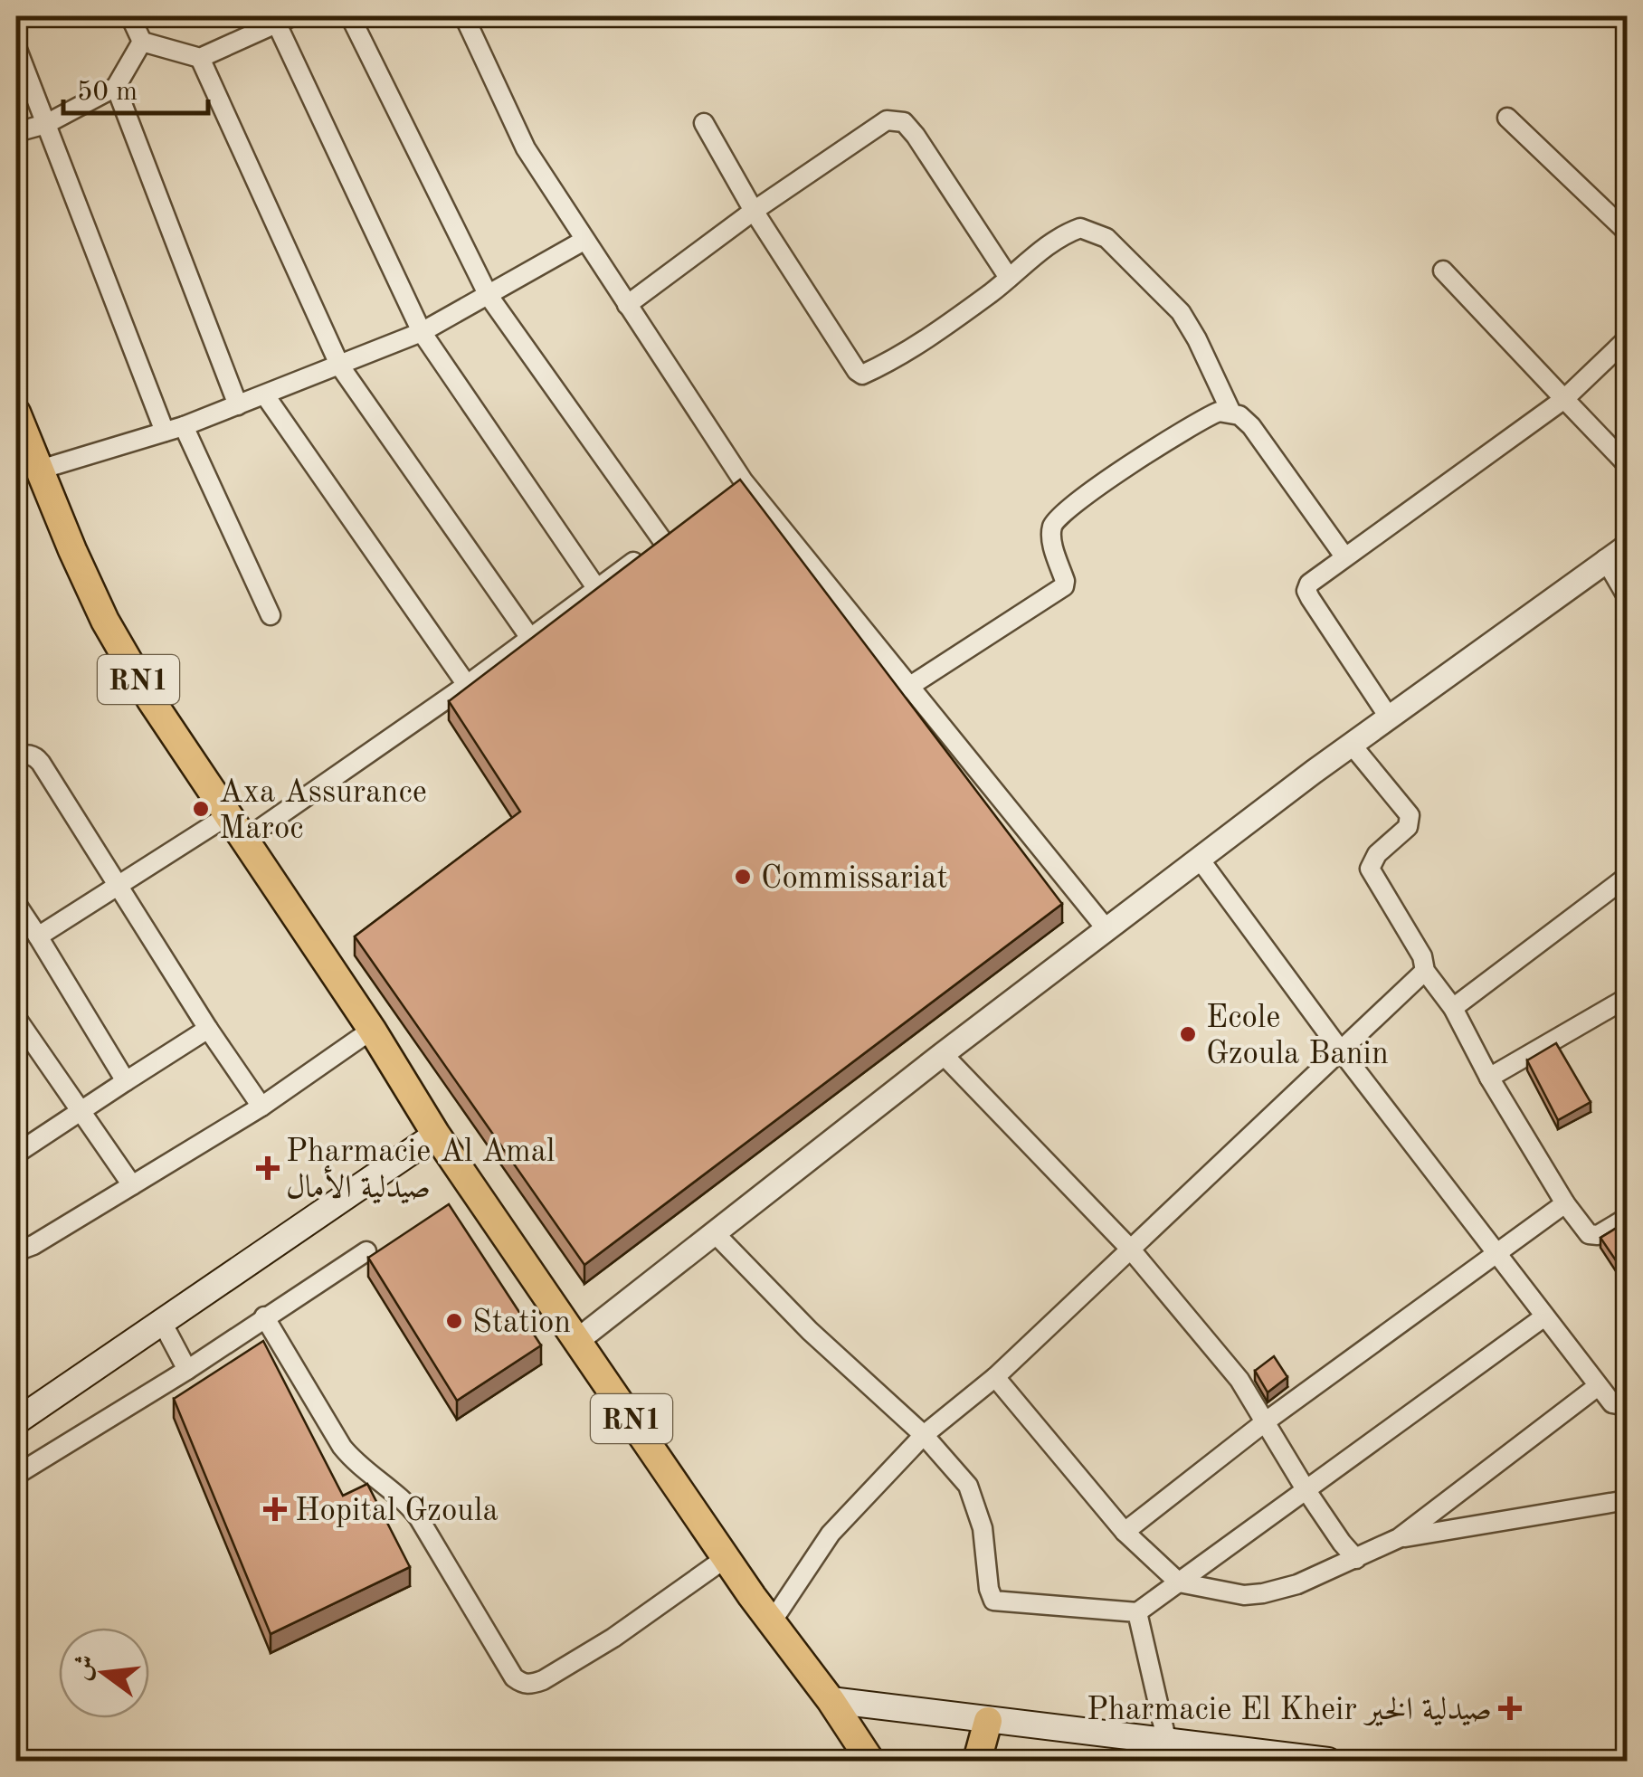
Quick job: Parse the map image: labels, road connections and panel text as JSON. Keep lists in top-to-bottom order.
{
  "streets": {
    "main road": ["RN1"]
  },
  "places": {
    "other": [
      "Axa Assurance Maroc",
      "Commissariat",
      "Ecole Gzoula Banin",
      "Station"
    ],
    "health": ["Pharmacie Al Amal صيدلية الأمال", "Hopital Gzoula", "Pharmacie El Kheir صيدلية الخير"]
  },
  "scale_bar": "50 m",
  "north": "left"
}
